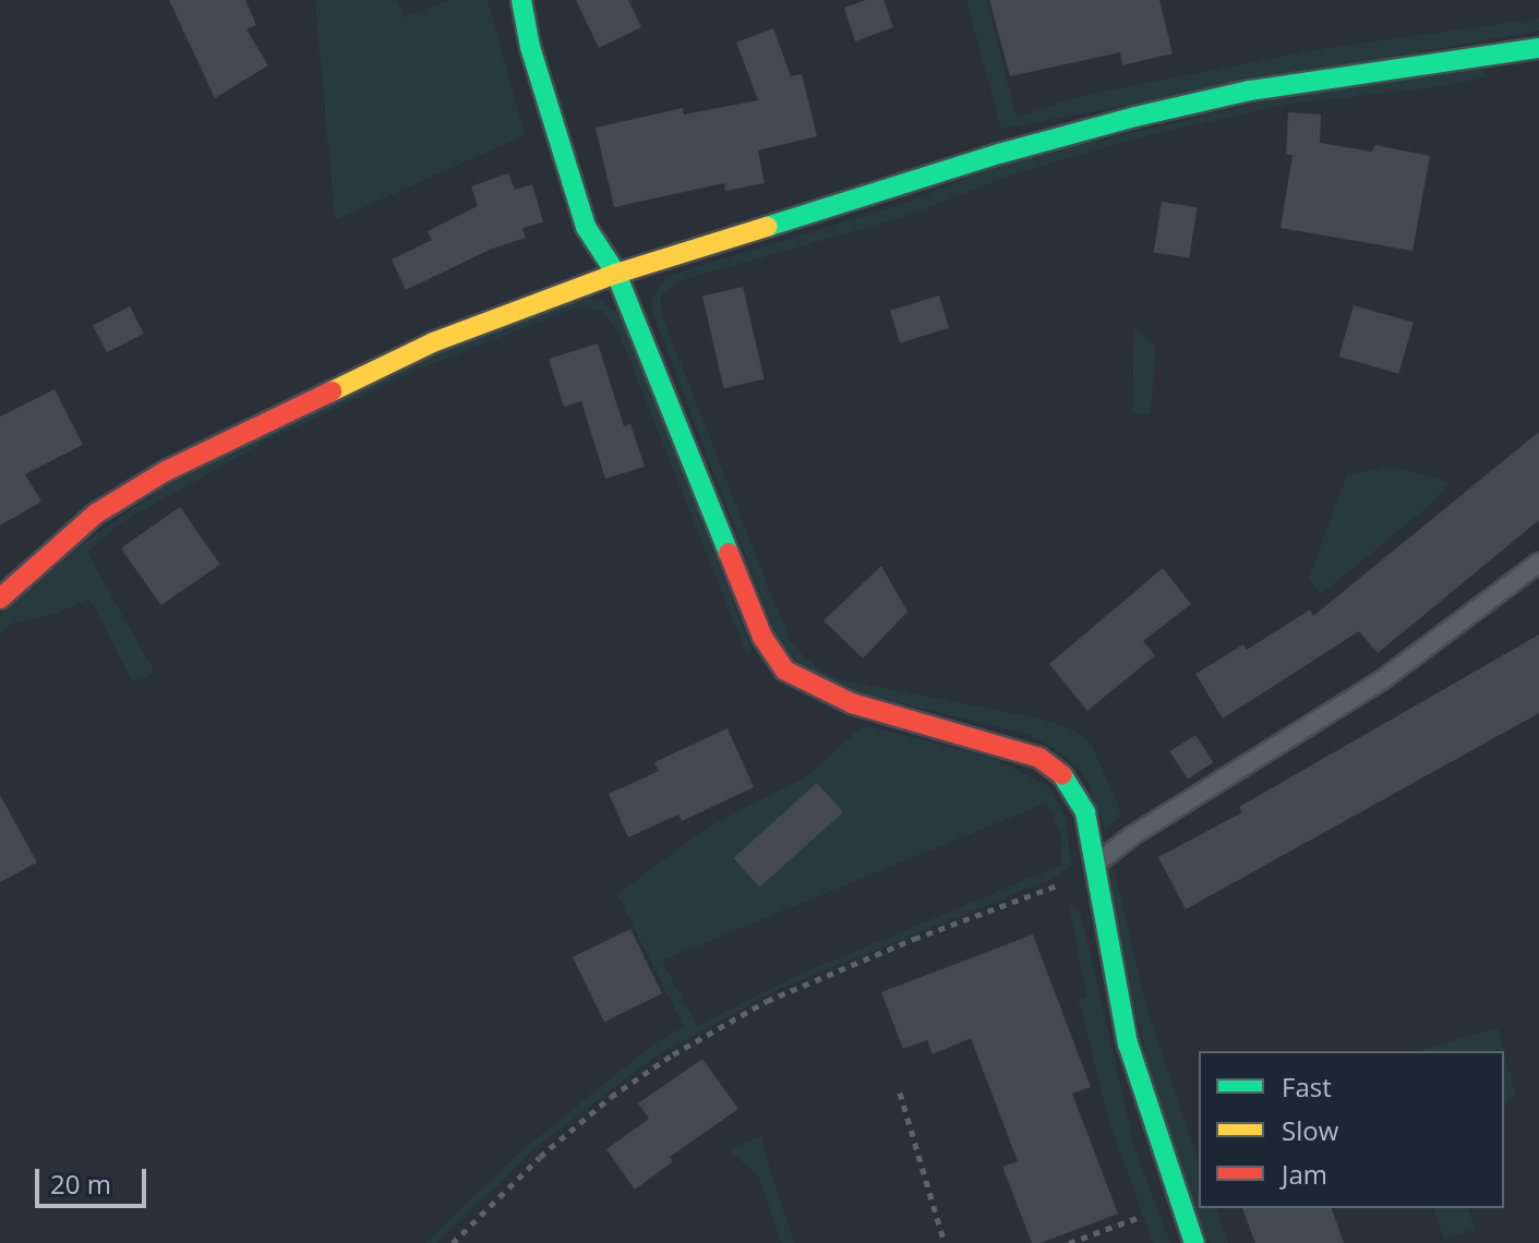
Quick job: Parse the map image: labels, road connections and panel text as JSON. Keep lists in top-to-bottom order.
{
  "legend": ["Fast", "Slow", "Jam"],
  "scale_bar": "20 m"
}
